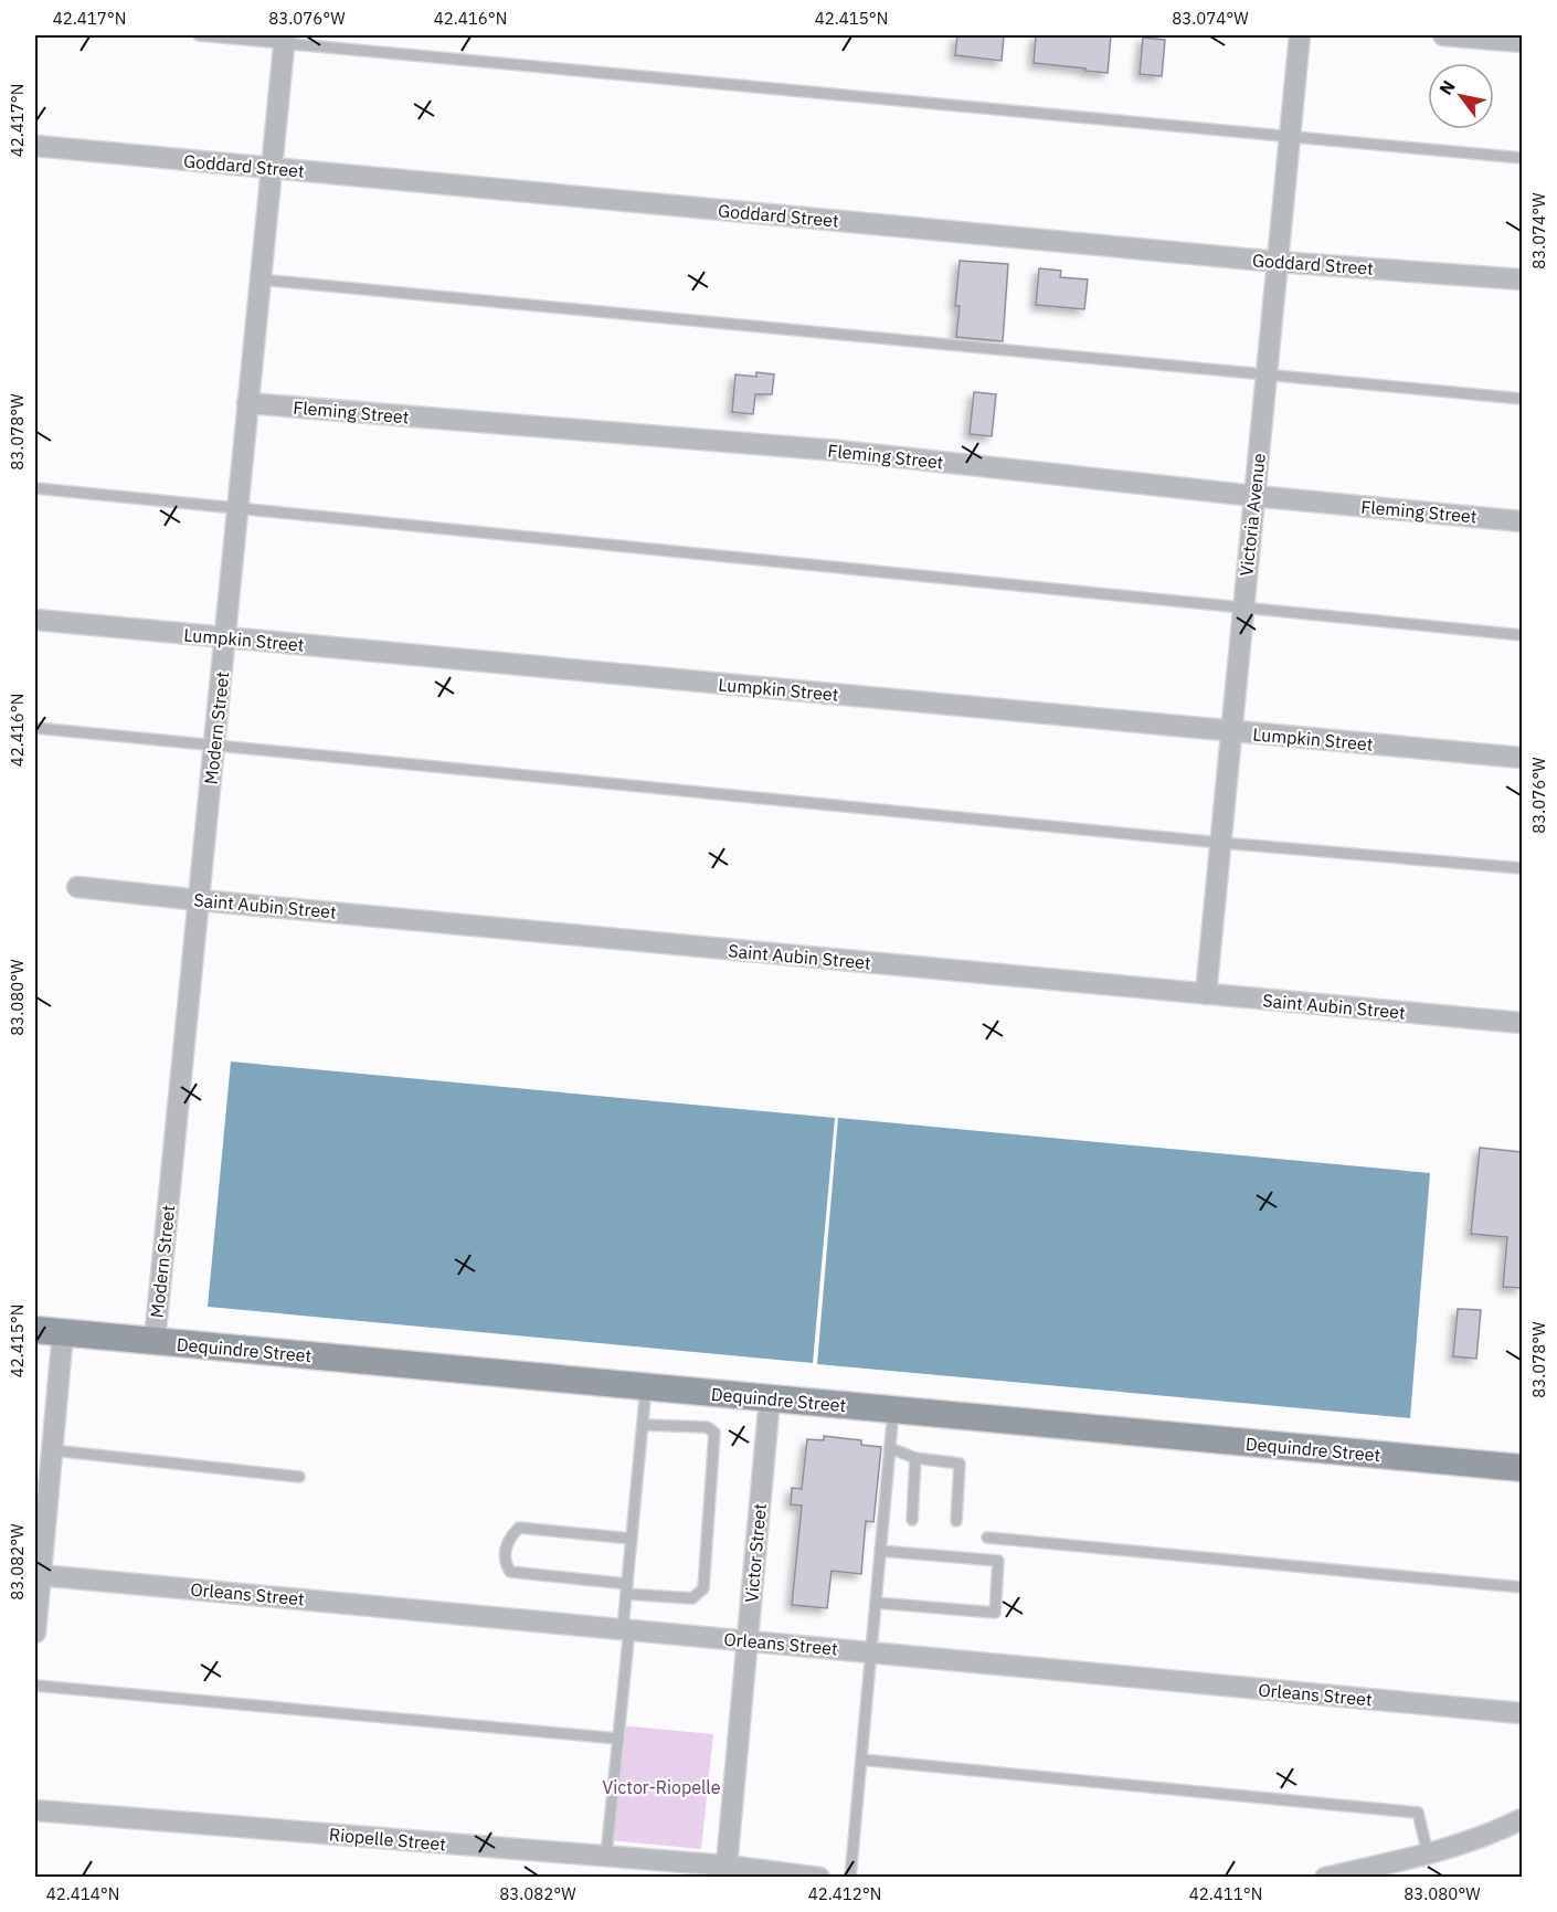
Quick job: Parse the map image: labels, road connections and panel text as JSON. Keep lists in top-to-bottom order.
{
  "streets": {
    "street": [
      "Goddard Street",
      "Fleming Street",
      "Victoria Avenue",
      "Lumpkin Street",
      "Modern Street",
      "Saint Aubin Street",
      "Dequindre Street",
      "Victor Street",
      "Orleans Street",
      "Riopelle Street"
    ]
  },
  "crossings": [
    ["Goddard Street", "Victoria Avenue"],
    ["Goddard Street", "Modern Street"],
    ["Fleming Street", "Victoria Avenue"],
    ["Fleming Street", "Modern Street"],
    ["Victoria Avenue", "Lumpkin Street"],
    ["Victoria Avenue", "Saint Aubin Street"],
    ["Lumpkin Street", "Modern Street"],
    ["Modern Street", "Saint Aubin Street"],
    ["Modern Street", "Dequindre Street"],
    ["Dequindre Street", "Victor Street"],
    ["Victor Street", "Orleans Street"],
    ["Victor Street", "Riopelle Street"]
  ],
  "parks": ["Victor-Riopelle"],
  "north": "top left",
  "coordinates": [
    "42.417°N",
    "83.076°W",
    "42.416°N",
    "42.415°N",
    "83.074°W",
    "83.078°W",
    "83.080°W",
    "83.082°W",
    "42.414°N",
    "42.412°N",
    "42.411°N"
  ]
}
